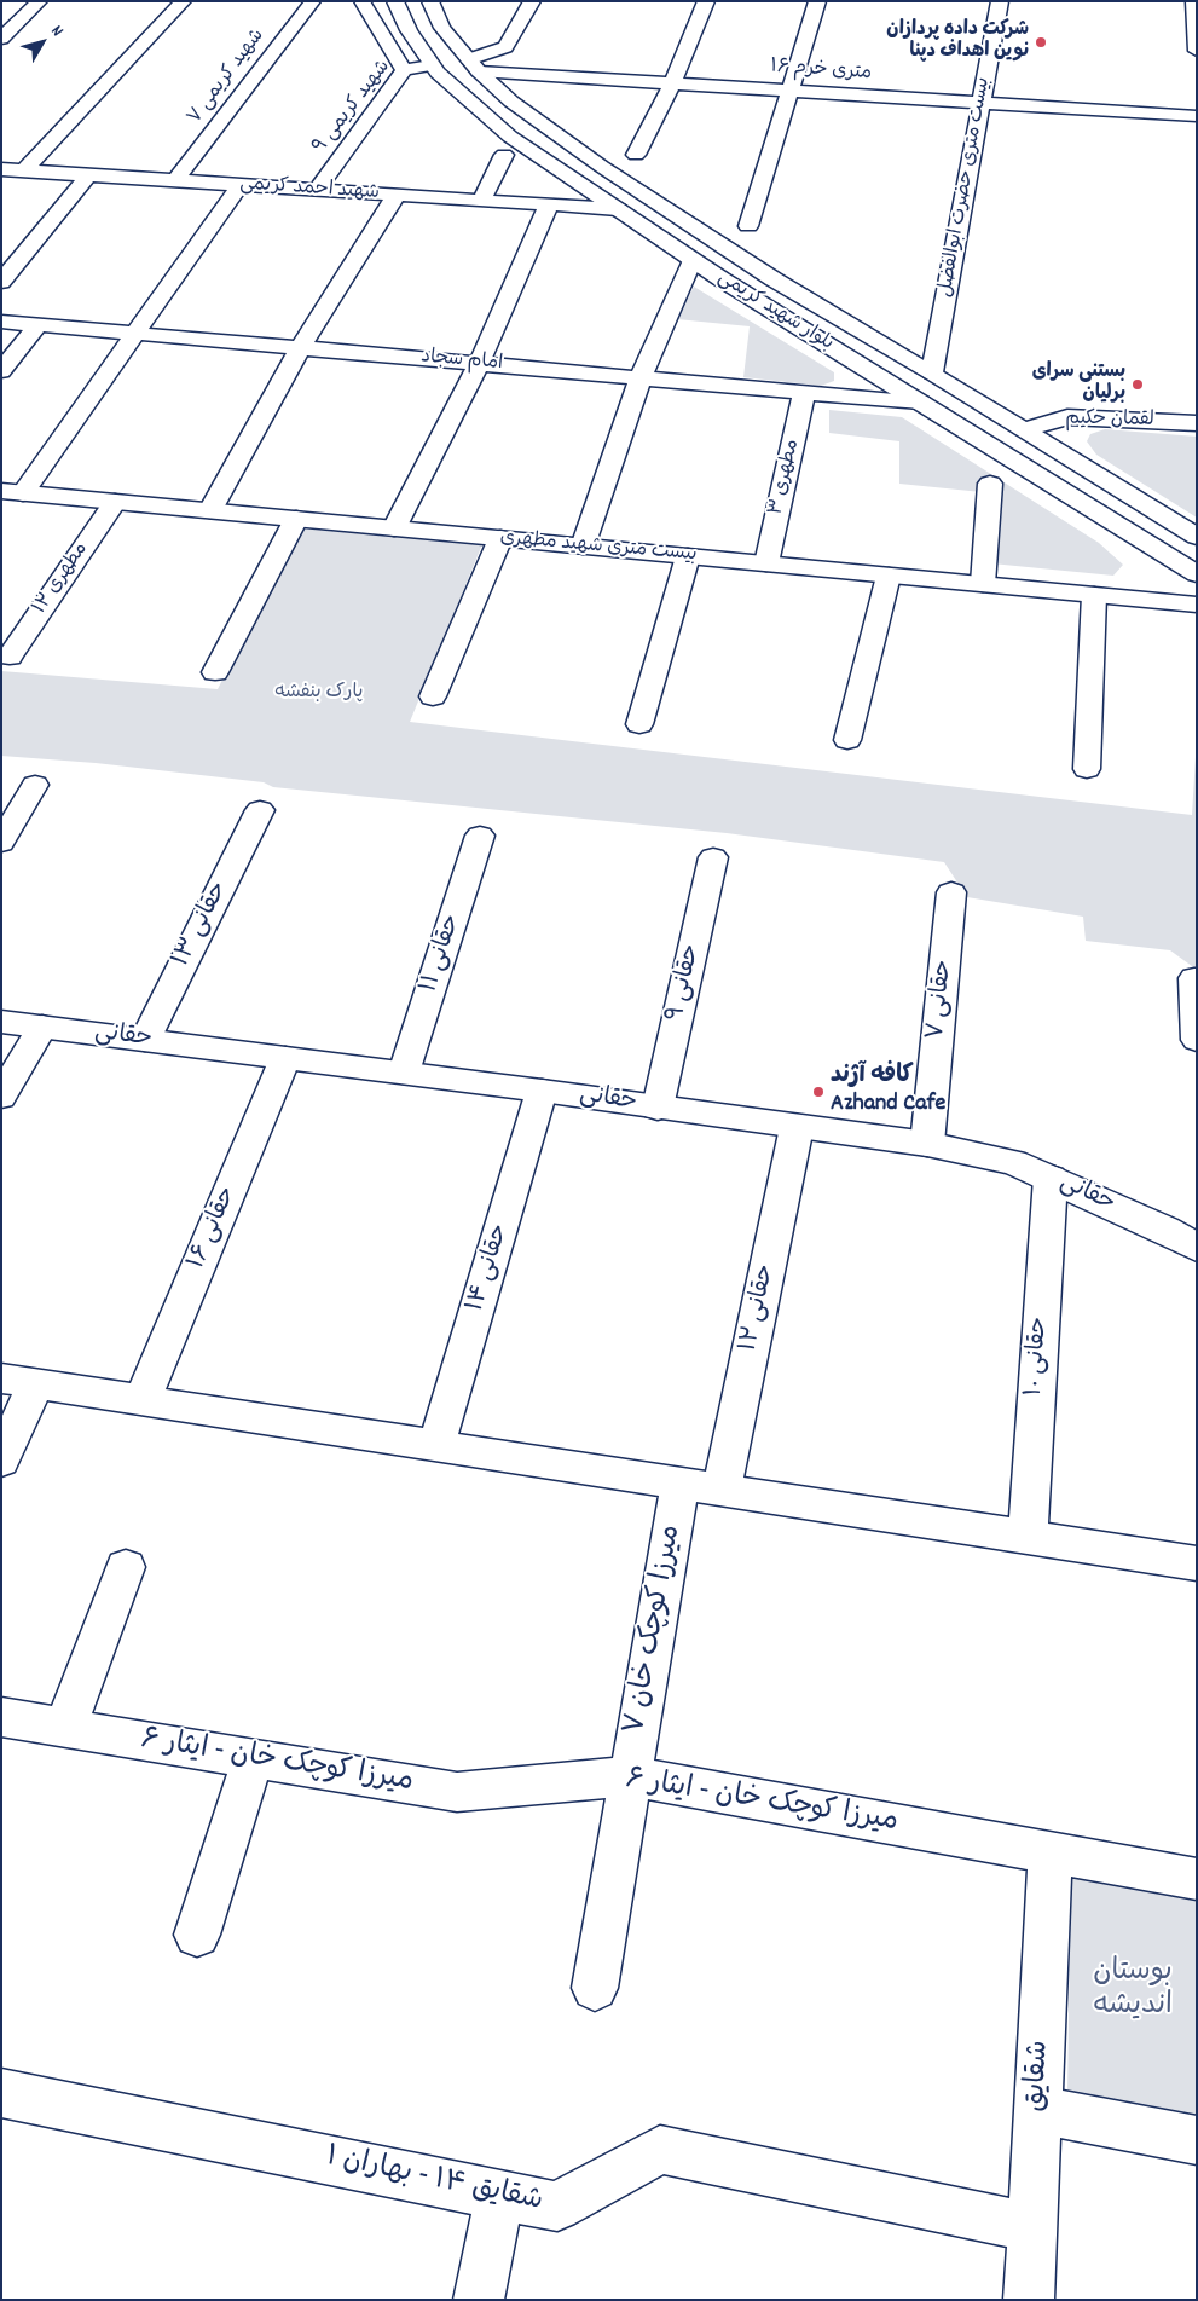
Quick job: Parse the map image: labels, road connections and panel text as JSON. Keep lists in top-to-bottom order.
{
  "streets": {
    "street": [
      "۱۶ متری خرم",
      "شهید کریمی ۷",
      "شهید کریمی ۹",
      "بیست متری حضرت ابوالفضل",
      "شهید احمد کریمی",
      "بلوار شهید کریمی",
      "امام سجاد",
      "لقمان حکیم",
      "مطهری ۳",
      "بیست متری شهید مطهری",
      "مطهری ۱۲",
      "حقانی ۱۳",
      "حقانی ۱۱",
      "حقانی ۹",
      "حقانی ۷",
      "حقانی",
      "حقانی ۱۶",
      "حقانی ۱۴",
      "حقانی ۱۲",
      "حقانی ۱۰",
      "میرزا کوچک خان ۷",
      "میرزا کوچک خان - ایثار ۶",
      "شقایق",
      "شقایق ۱۴ - بهاران ۱"
    ]
  },
  "crossings": [
    ["۱۶ متری خرم", "بیست متری حضرت ابوالفضل"],
    ["۱۶ متری خرم", "بلوار شهید کریمی"],
    ["شهید کریمی ۷", "شهید احمد کریمی"],
    ["شهید کریمی ۹", "شهید احمد کریمی"],
    ["شهید کریمی ۹", "بلوار شهید کریمی"],
    ["بیست متری حضرت ابوالفضل", "بلوار شهید کریمی"],
    ["شهید احمد کریمی", "بلوار شهید کریمی"],
    ["بلوار شهید کریمی", "امام سجاد"],
    ["بلوار شهید کریمی", "لقمان حکیم"],
    ["امام سجاد", "مطهری ۳"],
    ["مطهری ۳", "بیست متری شهید مطهری"],
    ["بیست متری شهید مطهری", "مطهری ۱۲"],
    ["حقانی ۱۳", "حقانی"],
    ["حقانی ۱۱", "حقانی"],
    ["حقانی ۹", "حقانی"],
    ["حقانی ۷", "حقانی"],
    ["حقانی", "حقانی ۱۶"],
    ["حقانی", "حقانی ۱۴"],
    ["حقانی", "حقانی ۱۲"],
    ["حقانی", "حقانی ۱۰"],
    ["میرزا کوچک خان ۷", "میرزا کوچک خان - ایثار ۶"],
    ["میرزا کوچک خان - ایثار ۶", "شقایق"],
    ["شقایق", "شقایق ۱۴ - بهاران ۱"]
  ],
  "parks": ["پارک بنفشه", "بوستان اندیشه"],
  "places": ["شرکت داده پردازان نوین اهداف دپنا", "بستنی سرای برلیان", "کافه آژند Azhand Cafe"],
  "north": "top right"
}
